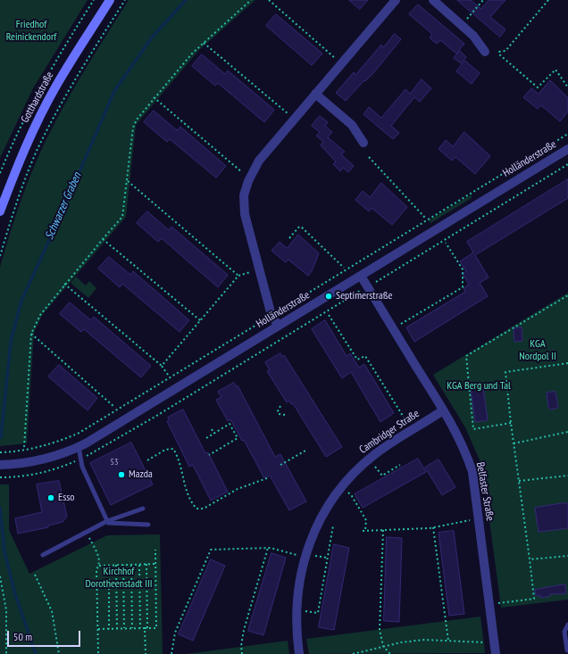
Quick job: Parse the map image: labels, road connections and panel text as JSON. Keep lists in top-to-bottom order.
{
  "streets": {
    "main road": ["Gotthardstraße"],
    "street": ["Holländerstraße", "Cambridger Straße", "Belfaster Straße"]
  },
  "crossings": [
    ["Holländerstraße", "Belfaster Straße"],
    ["Cambridger Straße", "Belfaster Straße"]
  ],
  "water": ["Schwarzer Graben"],
  "parks": [
    "Friedhof Reinickendorf",
    "KGA Nordpol II",
    "KGA Berg und Tal",
    "Kirchhof Dorotheenstadt III"
  ],
  "places": ["Septimerstraße", "Mazda", "Esso"],
  "house_numbers": ["53"],
  "scale_bar": "50 m"
}
